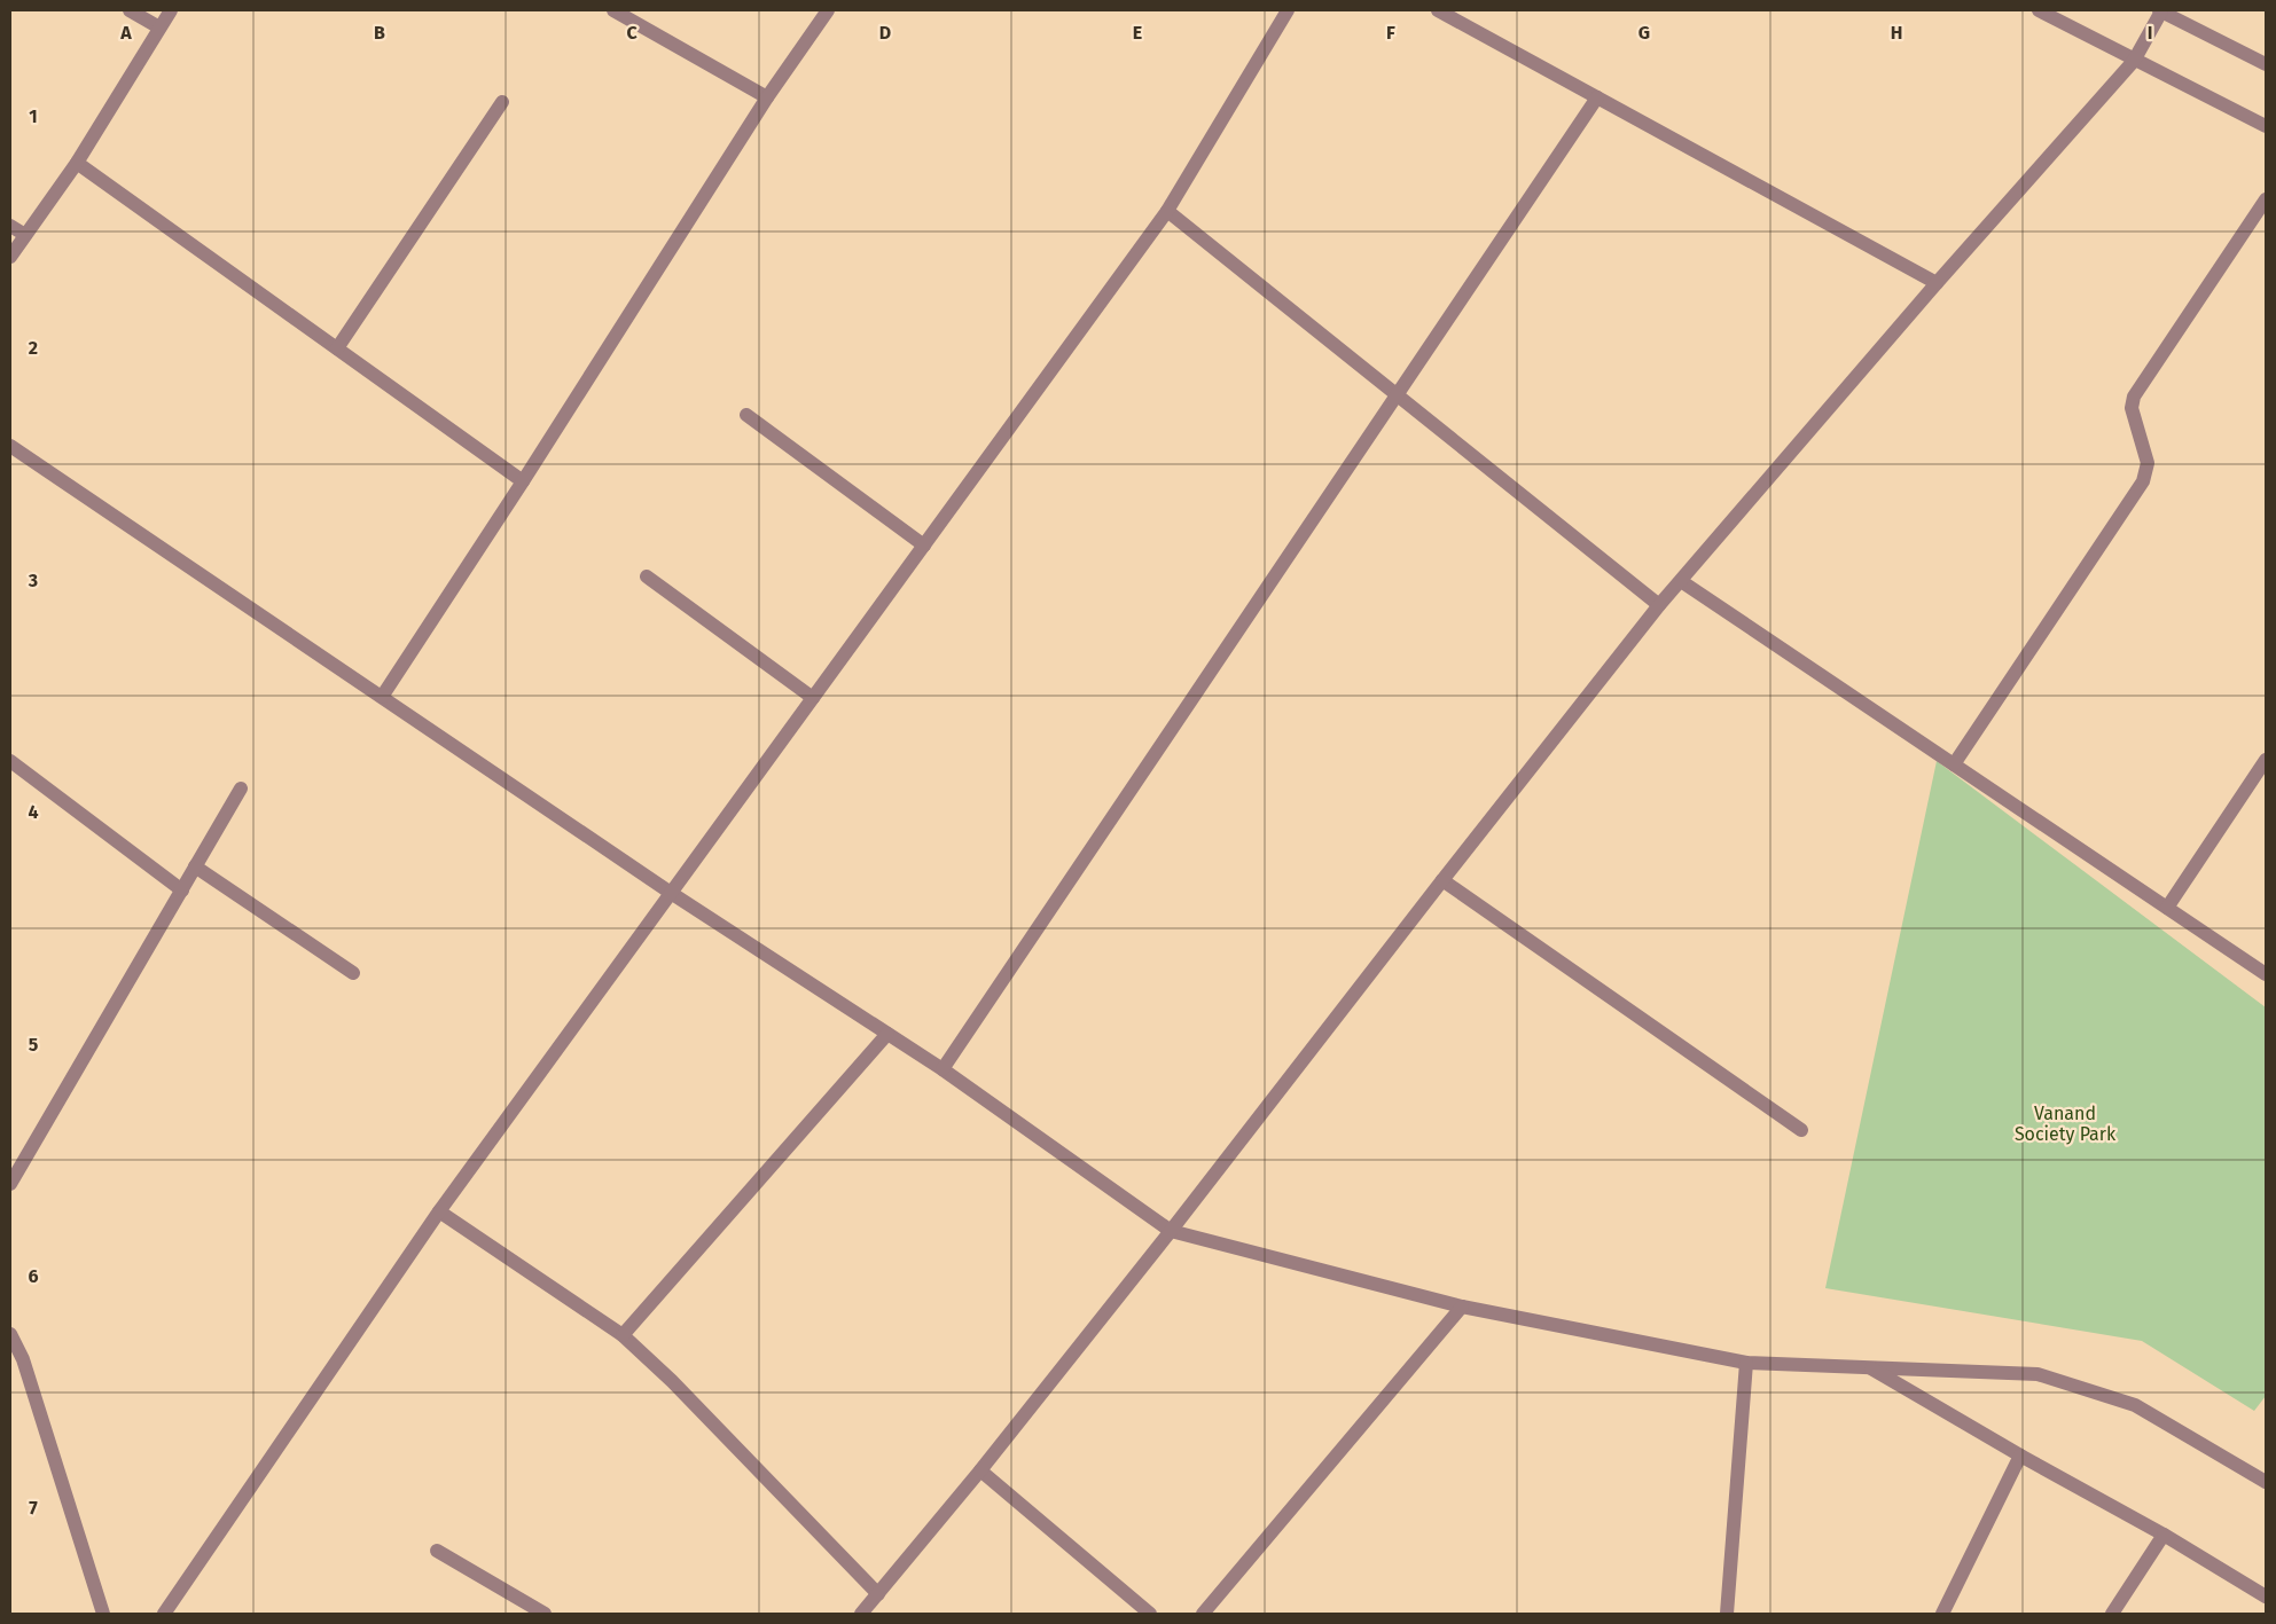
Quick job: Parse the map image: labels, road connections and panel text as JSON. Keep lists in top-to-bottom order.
{
  "parks": ["Vanand Society Park"],
  "grid": {
    "columns": [
      "A",
      "B",
      "C",
      "D",
      "E",
      "F",
      "G",
      "H",
      "I"
    ],
    "rows": [
      "1",
      "2",
      "3",
      "4",
      "5",
      "6",
      "7"
    ]
  }
}
